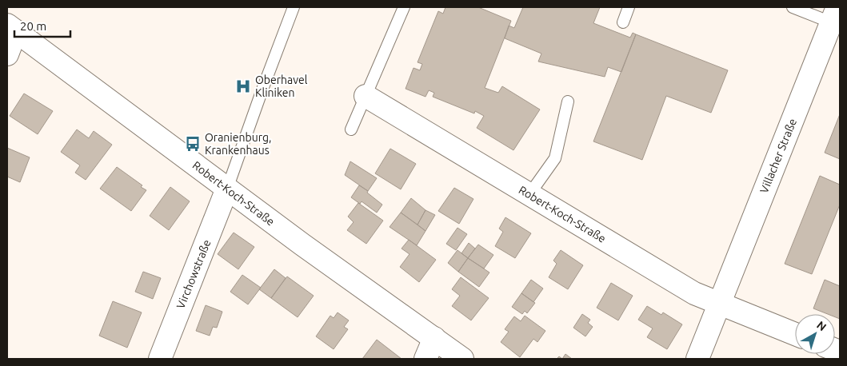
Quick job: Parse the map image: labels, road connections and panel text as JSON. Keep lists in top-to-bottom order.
{
  "streets": {
    "street": ["Villacher Straße", "Robert-Koch-Straße", "Virchowstraße"]
  },
  "crossings": [
    ["Villacher Straße", "Robert-Koch-Straße"],
    ["Robert-Koch-Straße", "Virchowstraße"]
  ],
  "places": {
    "hospital": ["Oberhavel Kliniken"],
    "bus stop": ["Oranienburg, Krankenhaus"]
  },
  "scale_bar": "20 m",
  "north": "top right"
}
